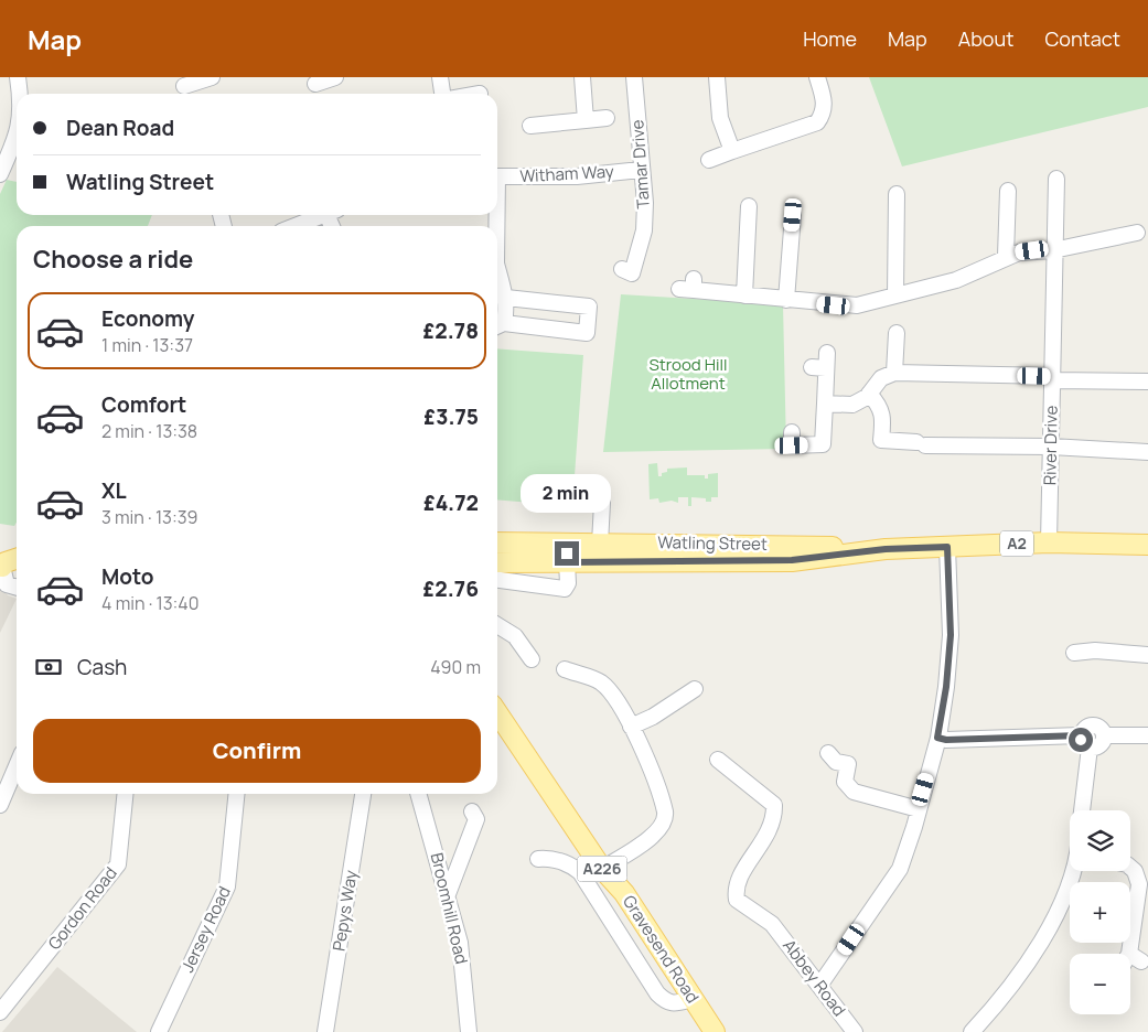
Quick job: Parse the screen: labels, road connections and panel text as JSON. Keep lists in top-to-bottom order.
{
  "streets": {
    "main road": [
      "Watling Street",
      "A2",
      "A226",
      "Gravesend Road"
    ],
    "street": [
      "Tamar Drive",
      "Witham Way",
      "River Drive",
      "Gordon Road",
      "Broomhill Road",
      "Pepys Way",
      "Jersey Road",
      "Abbey Road"
    ]
  },
  "crossings": [
    ["Tamar Drive", "Witham Way"],
    ["River Drive", "A2"],
    ["Watling Street", "A2"]
  ],
  "parks": ["Strood Hill Allotment"],
  "page": {
    "header": "Map",
    "nav": [
      "Home",
      "Map",
      "About",
      "Contact"
    ],
    "banner": ["Dean Road", "Watling Street"],
    "heading": "Choose a ride",
    "list": [
      {
        "name": "Economy",
        "note": "1 min · 13:37",
        "value": "£2.78"
      },
      {
        "name": "Comfort",
        "note": "2 min · 13:38",
        "value": "£3.75"
      },
      {
        "name": "XL",
        "note": "3 min · 13:39",
        "value": "£4.72"
      },
      {
        "name": "Moto",
        "note": "4 min · 13:40",
        "value": "£2.76"
      }
    ],
    "bubble": "2 min",
    "pay": ["Cash", "490 m"],
    "buttons": "Confirm",
    "map_buttons": ["+", "−"]
  }
}
